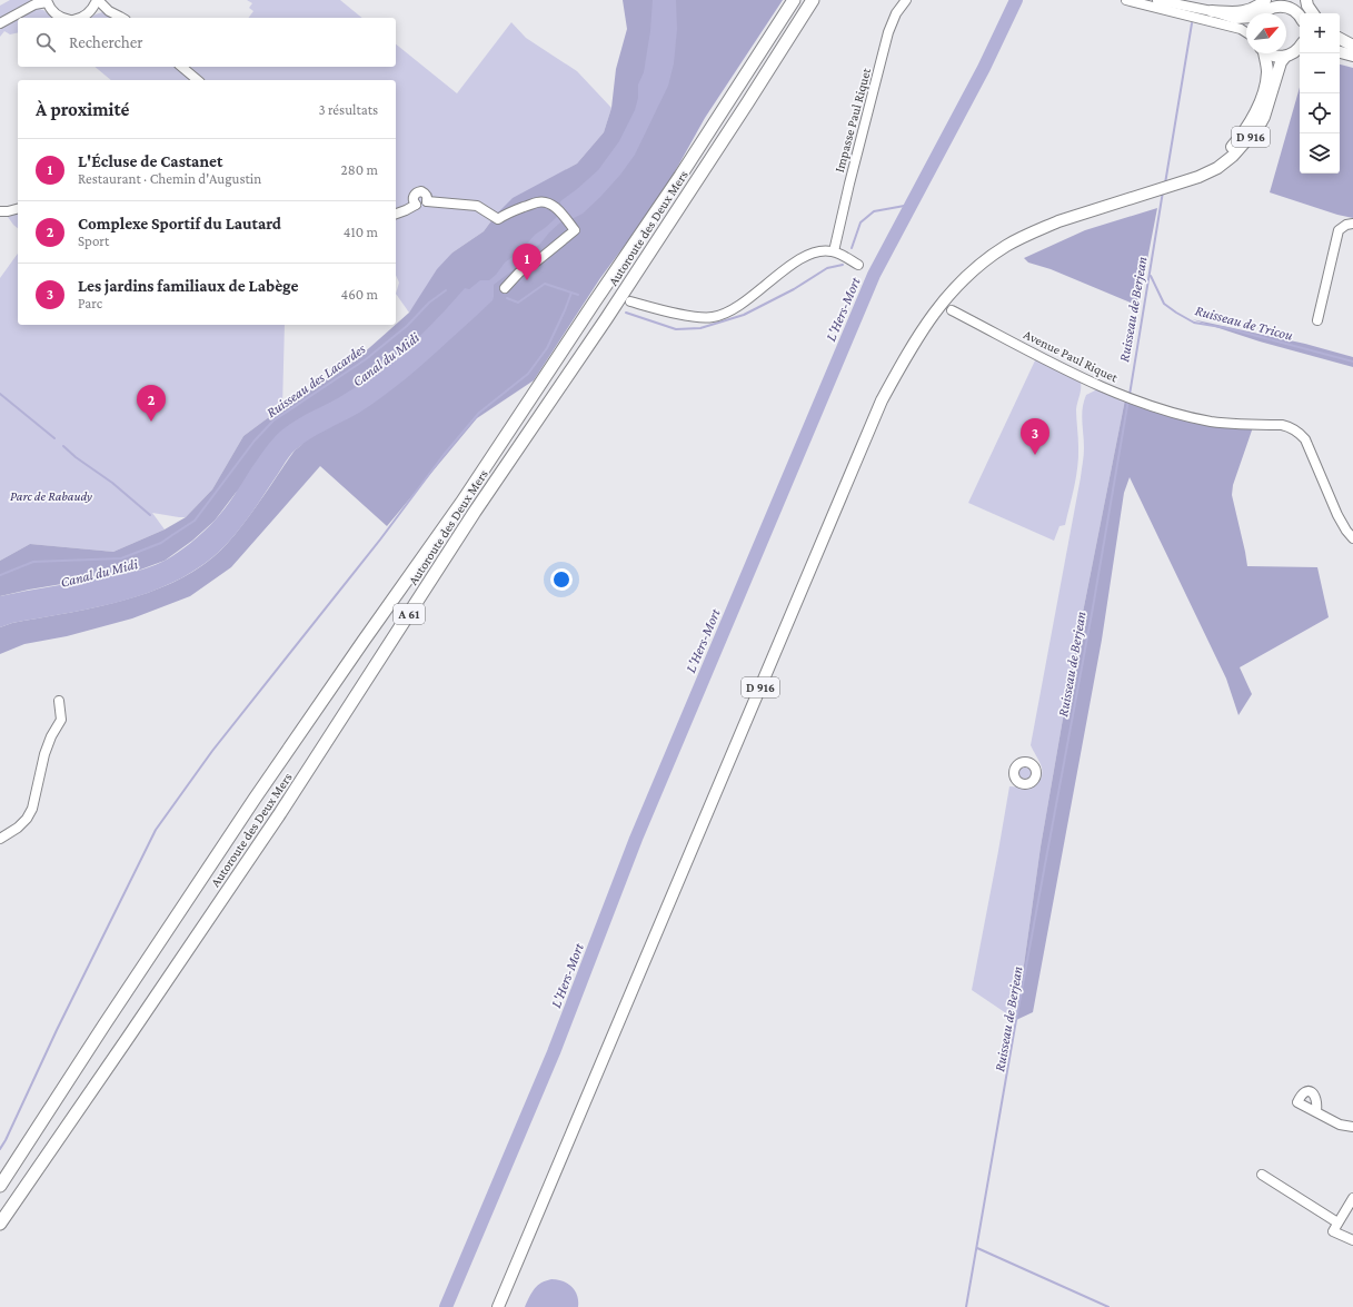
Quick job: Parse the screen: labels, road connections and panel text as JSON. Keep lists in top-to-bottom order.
{
  "streets": {
    "highway": ["Autoroute des Deux Mers", "A 61"],
    "main road": ["D 916"],
    "street": ["Impasse Paul Riquet", "Avenue Paul Riquet"]
  },
  "water": [
    "L'Hers-Mort",
    "Ruisseau de Berjean",
    "Ruisseau de Tricou",
    "Canal du Midi",
    "Ruisseau des Lacardes"
  ],
  "parks": ["Parc de Rabaudy"],
  "north": "top right",
  "page": {
    "map_buttons": ["+", "−"],
    "search": "Rechercher",
    "heading": ["À proximité", "3 résultats"],
    "list": [
      {
        "mark": "1",
        "name": "L'Écluse de Castanet",
        "note": "Restaurant · Chemin d'Augustin",
        "value": "280 m"
      },
      {
        "mark": "2",
        "name": "Complexe Sportif du Lautard",
        "note": "Sport",
        "value": "410 m"
      },
      {
        "mark": "3",
        "name": "Les jardins familiaux de Labège",
        "note": "Parc",
        "value": "460 m"
      }
    ],
    "pins": ["1", "2", "3"]
  }
}
